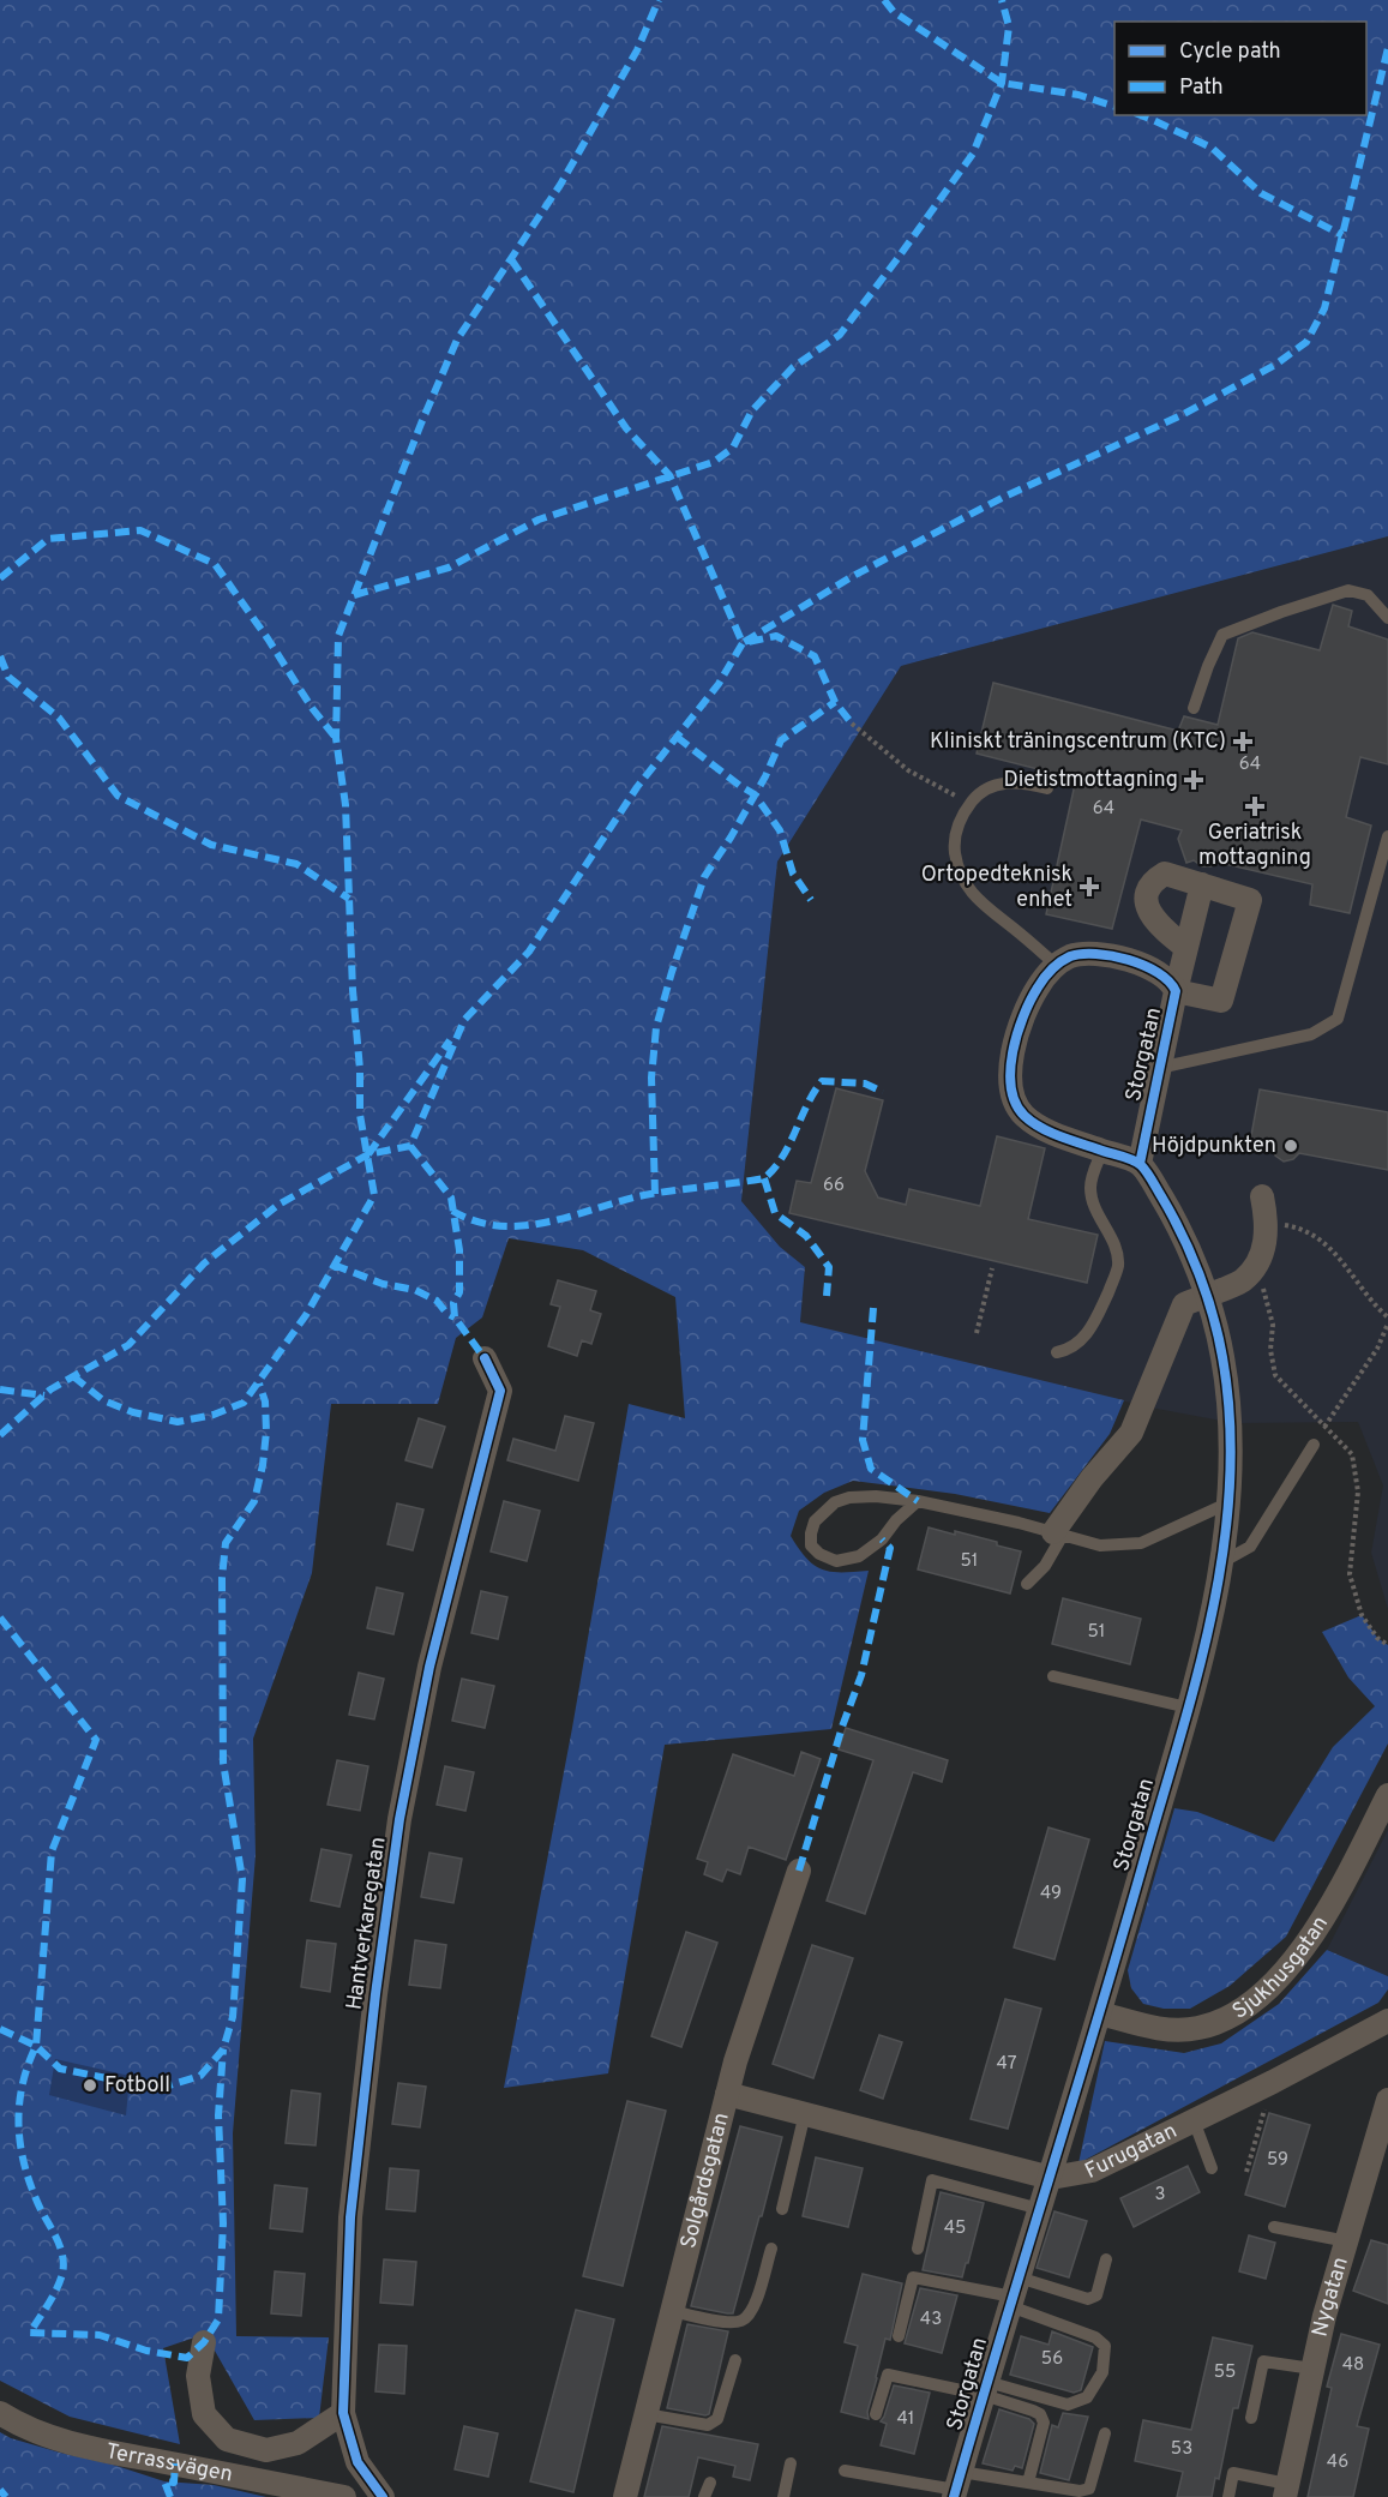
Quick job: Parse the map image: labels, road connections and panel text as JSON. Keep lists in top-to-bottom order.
{
  "streets": {
    "street": [
      "Storgatan",
      "Hantverkaregatan",
      "Sjukhusgatan",
      "Furugatan",
      "Solgårdsgatan",
      "Nygatan",
      "Terrassvägen"
    ]
  },
  "crossings": [
    ["Storgatan", "Sjukhusgatan"],
    ["Storgatan", "Furugatan"],
    ["Furugatan", "Solgårdsgatan"]
  ],
  "places": {
    "health": [
      "Kliniskt träningscentrum (KTC)",
      "Dietistmottagning",
      "Geriatrisk mottagning",
      "Ortopedteknisk enhet"
    ],
    "other": ["Höjdpunkten", "Fotboll"]
  },
  "house_numbers": [
    "64",
    "64",
    "66",
    "51",
    "51",
    "49",
    "47",
    "59",
    "3",
    "45",
    "43",
    "56",
    "48",
    "55",
    "41",
    "53",
    "46"
  ],
  "legend": ["Cycle path", "Path"]
}
